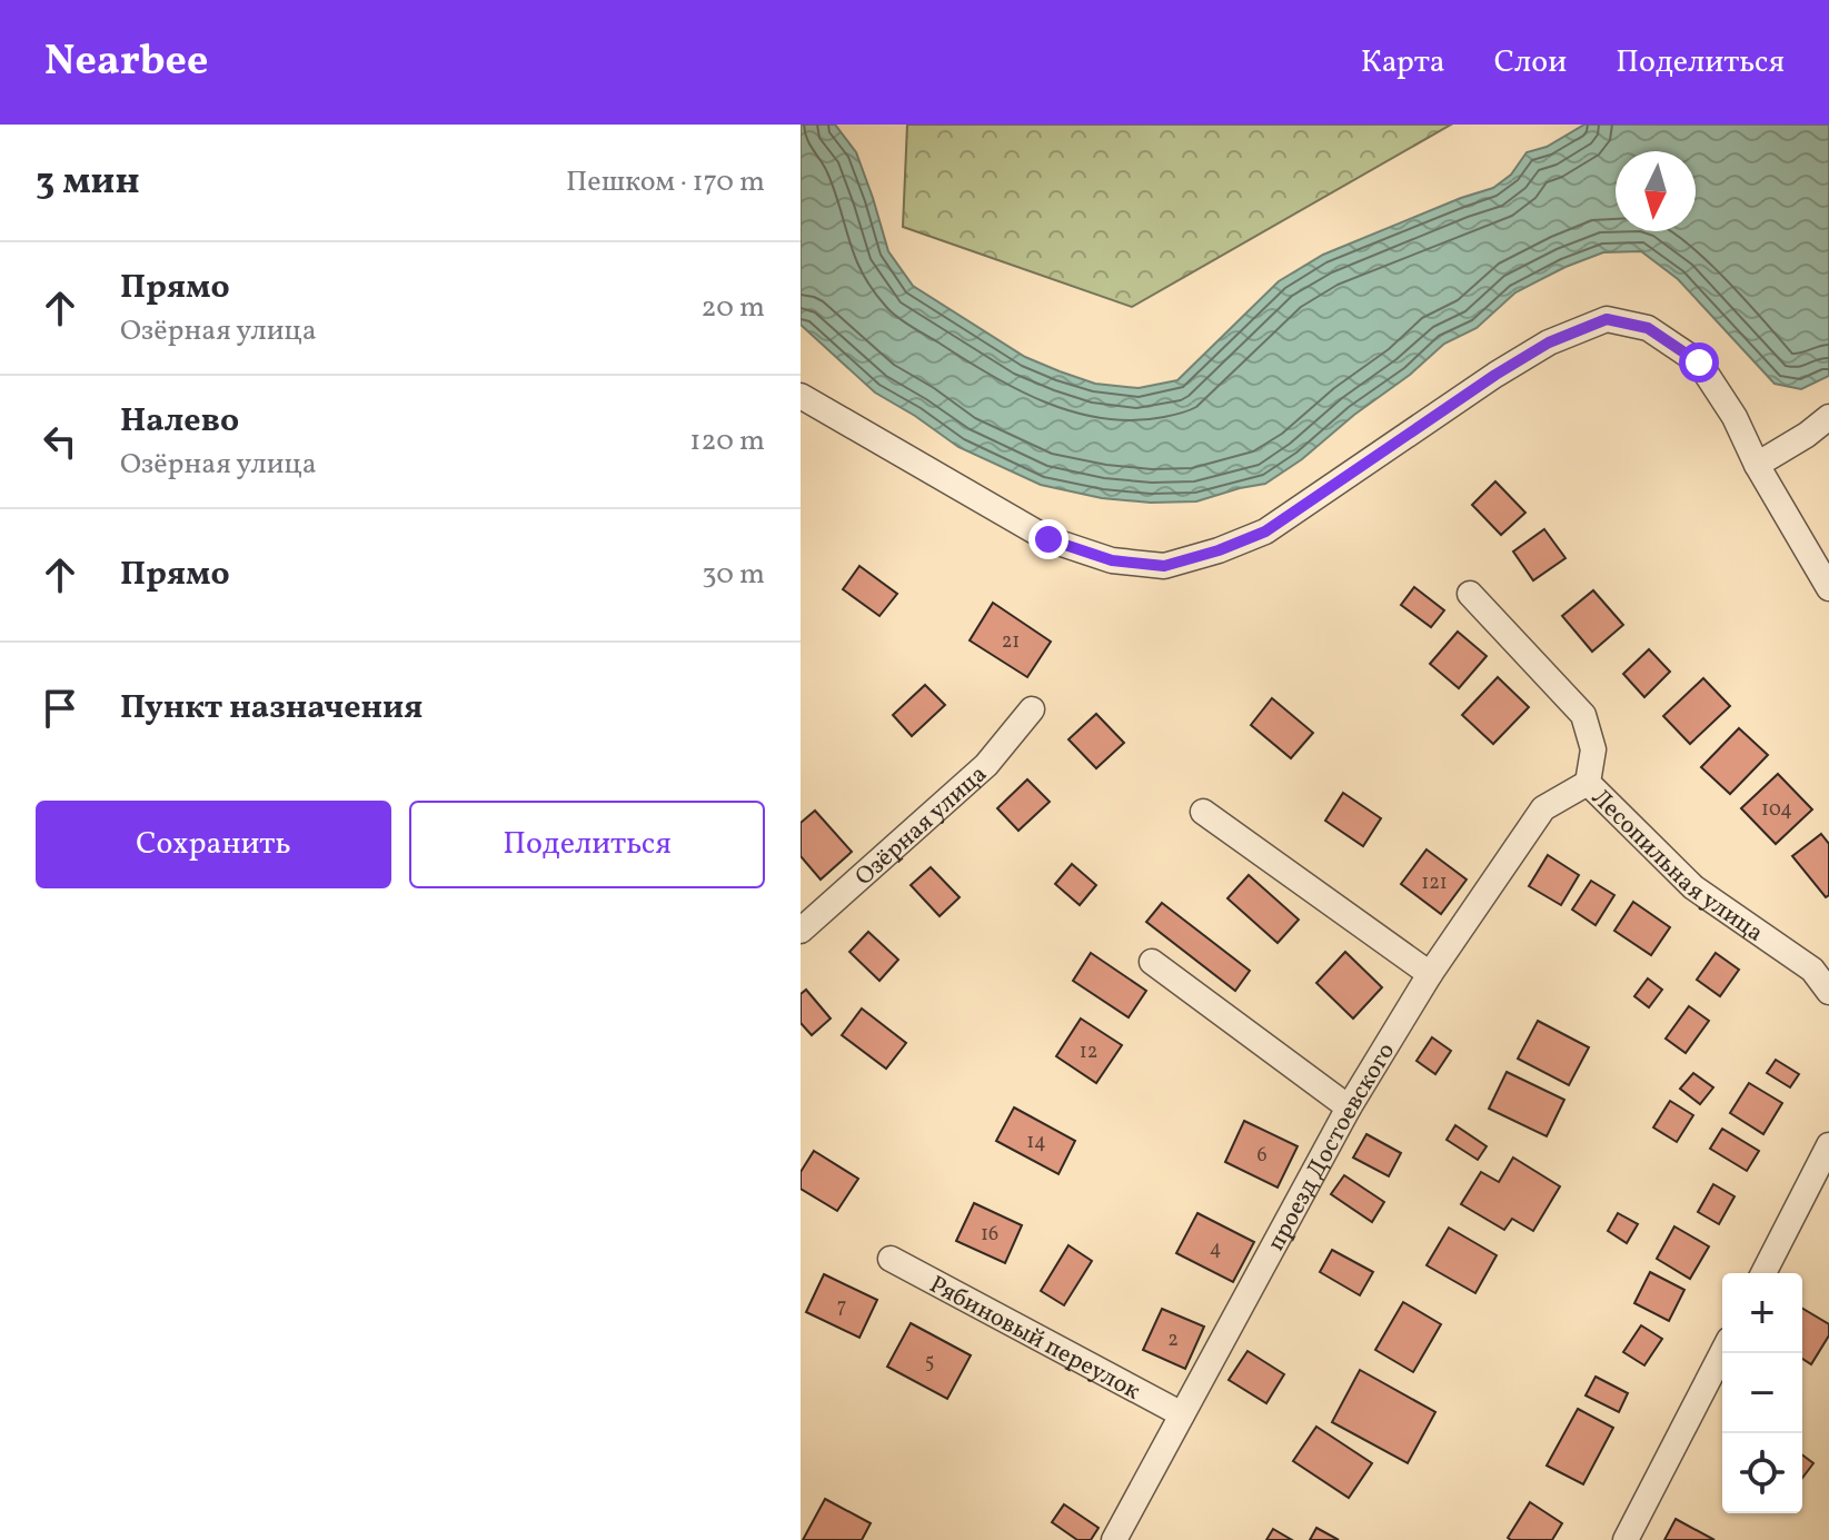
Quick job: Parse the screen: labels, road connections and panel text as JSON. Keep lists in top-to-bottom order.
{
  "streets": {
    "street": [
      "Озёрная улица",
      "Лесопильная улица",
      "проезд Достоевского",
      "Рябиновый переулок"
    ]
  },
  "crossings": [
    ["Лесопильная улица", "проезд Достоевского"],
    ["проезд Достоевского", "Рябиновый переулок"]
  ],
  "house_numbers": [
    "21",
    "104",
    "121",
    "12",
    "14",
    "6",
    "16",
    "4",
    "7",
    "2",
    "5"
  ],
  "north": "bottom",
  "page": {
    "header": "Nearbee",
    "nav": ["Карта", "Слои", "Поделиться"],
    "heading": ["3 мин", "Пешком · 170 m"],
    "list": [
      ["Прямо", "Озёрная улица", "20 m"],
      ["Налево", "Озёрная улица", "120 m"],
      ["Прямо", "30 m"],
      "Пункт назначения"
    ],
    "buttons": ["Сохранить", "Поделиться"],
    "map_buttons": ["+", "−"]
  }
}
